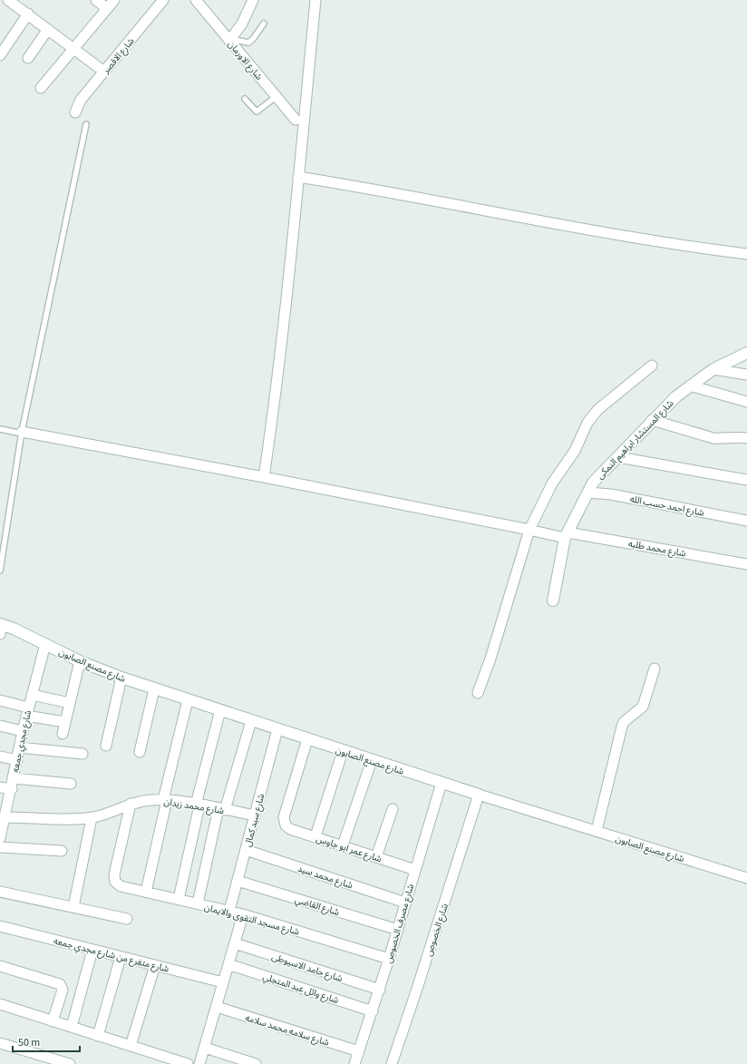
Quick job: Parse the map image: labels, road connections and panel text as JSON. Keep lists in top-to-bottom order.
{
  "streets": {
    "street": [
      "شارع الاقصر",
      "شارع الاورمان",
      "شارع المستشار ابراهيم النمكى",
      "شارع احمد حسب الله",
      "شارع محمد طلبه",
      "شارع مصنع الصابون",
      "شارع مجدي جمعه",
      "شارع محمد زيدان",
      "شارع سيد كمال",
      "شارع عمر ابو جاوس",
      "شارع محمد سيد",
      "شارع القاضي",
      "شارع مسجد التقوى والايمان",
      "شارع مصرف الخصوص",
      "شارع الخصوص",
      "شارع متفرع من شارع مجدي جمعه",
      "شارع حامد الاسيوطى",
      "شارع وائل عبد المتجلي",
      "شارع سلامه محمد سلامه"
    ]
  },
  "crossings": [
    ["شارع المستشار ابراهيم النمكى", "شارع احمد حسب الله"],
    ["شارع المستشار ابراهيم النمكى", "شارع محمد طلبه"],
    ["شارع مصنع الصابون", "شارع مجدي جمعه"],
    ["شارع مصنع الصابون", "شارع سيد كمال"],
    ["شارع مصنع الصابون", "شارع عمر ابو جاوس"],
    ["شارع مصنع الصابون", "شارع مصرف الخصوص"],
    ["شارع مصنع الصابون", "شارع الخصوص"],
    ["شارع مجدي جمعه", "شارع محمد زيدان"],
    ["شارع محمد زيدان", "شارع سيد كمال"],
    ["شارع محمد زيدان", "شارع مسجد التقوى والايمان"],
    ["شارع سيد كمال", "شارع محمد سيد"],
    ["شارع سيد كمال", "شارع القاضي"],
    ["شارع سيد كمال", "شارع مسجد التقوى والايمان"],
    ["شارع عمر ابو جاوس", "شارع مصرف الخصوص"],
    ["شارع محمد سيد", "شارع مصرف الخصوص"],
    ["شارع القاضي", "شارع مصرف الخصوص"],
    ["شارع مسجد التقوى والايمان", "شارع مصرف الخصوص"],
    ["شارع مصرف الخصوص", "شارع حامد الاسيوطى"],
    ["شارع مصرف الخصوص", "شارع وائل عبد المتجلي"],
    ["شارع مصرف الخصوص", "شارع سلامه محمد سلامه"]
  ],
  "scale_bar": "50 m"
}
